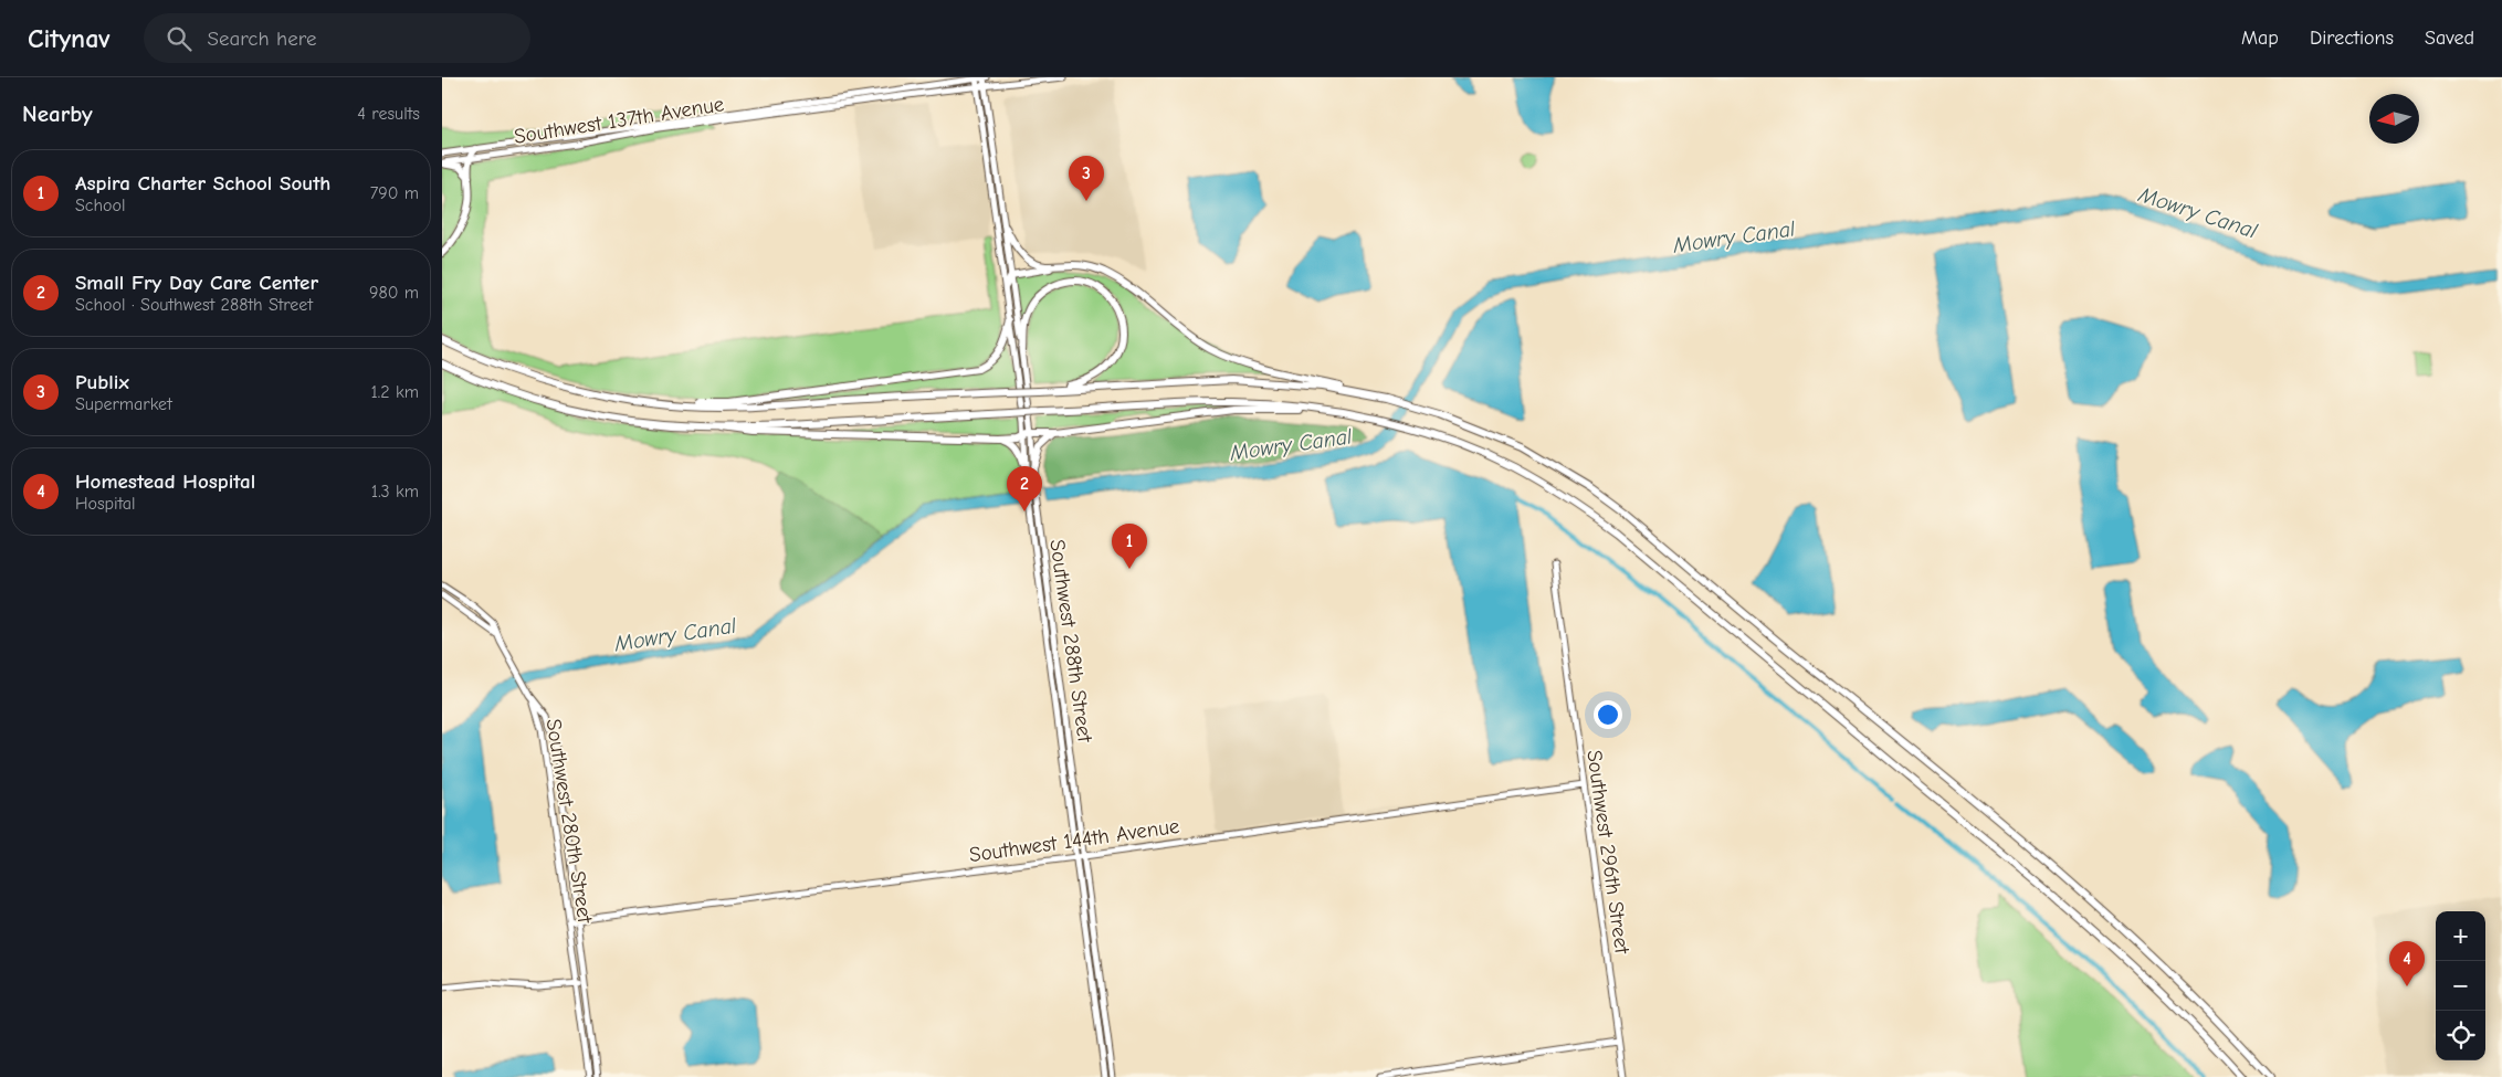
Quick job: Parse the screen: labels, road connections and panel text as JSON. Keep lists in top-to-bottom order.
{
  "streets": {
    "main road": [
      "Southwest 137th Avenue",
      "Southwest 288th Street",
      "Southwest 280th Street",
      "Southwest 144th Avenue",
      "Southwest 296th Street"
    ]
  },
  "crossings": [
    ["Southwest 137th Avenue", "Southwest 288th Street"],
    ["Southwest 288th Street", "Southwest 144th Avenue"],
    ["Southwest 280th Street", "Southwest 144th Avenue"],
    ["Southwest 144th Avenue", "Southwest 296th Street"]
  ],
  "water": ["Mowry Canal"],
  "north": "left",
  "page": {
    "header": "Citynav",
    "search": "Search here",
    "nav": ["Map", "Directions", "Saved"],
    "heading": ["Nearby", "4 results"],
    "list": [
      {
        "mark": "1",
        "name": "Aspira Charter School South",
        "note": "School",
        "value": "790 m"
      },
      {
        "mark": "2",
        "name": "Small Fry Day Care Center",
        "note": "School · Southwest 288th Street",
        "value": "980 m"
      },
      {
        "mark": "3",
        "name": "Publix",
        "note": "Supermarket",
        "value": "1.2 km"
      },
      {
        "mark": "4",
        "name": "Homestead Hospital",
        "note": "Hospital",
        "value": "1.3 km"
      }
    ],
    "pins": [
      "3",
      "2",
      "1",
      "4"
    ],
    "map_buttons": ["+", "−"]
  }
}
